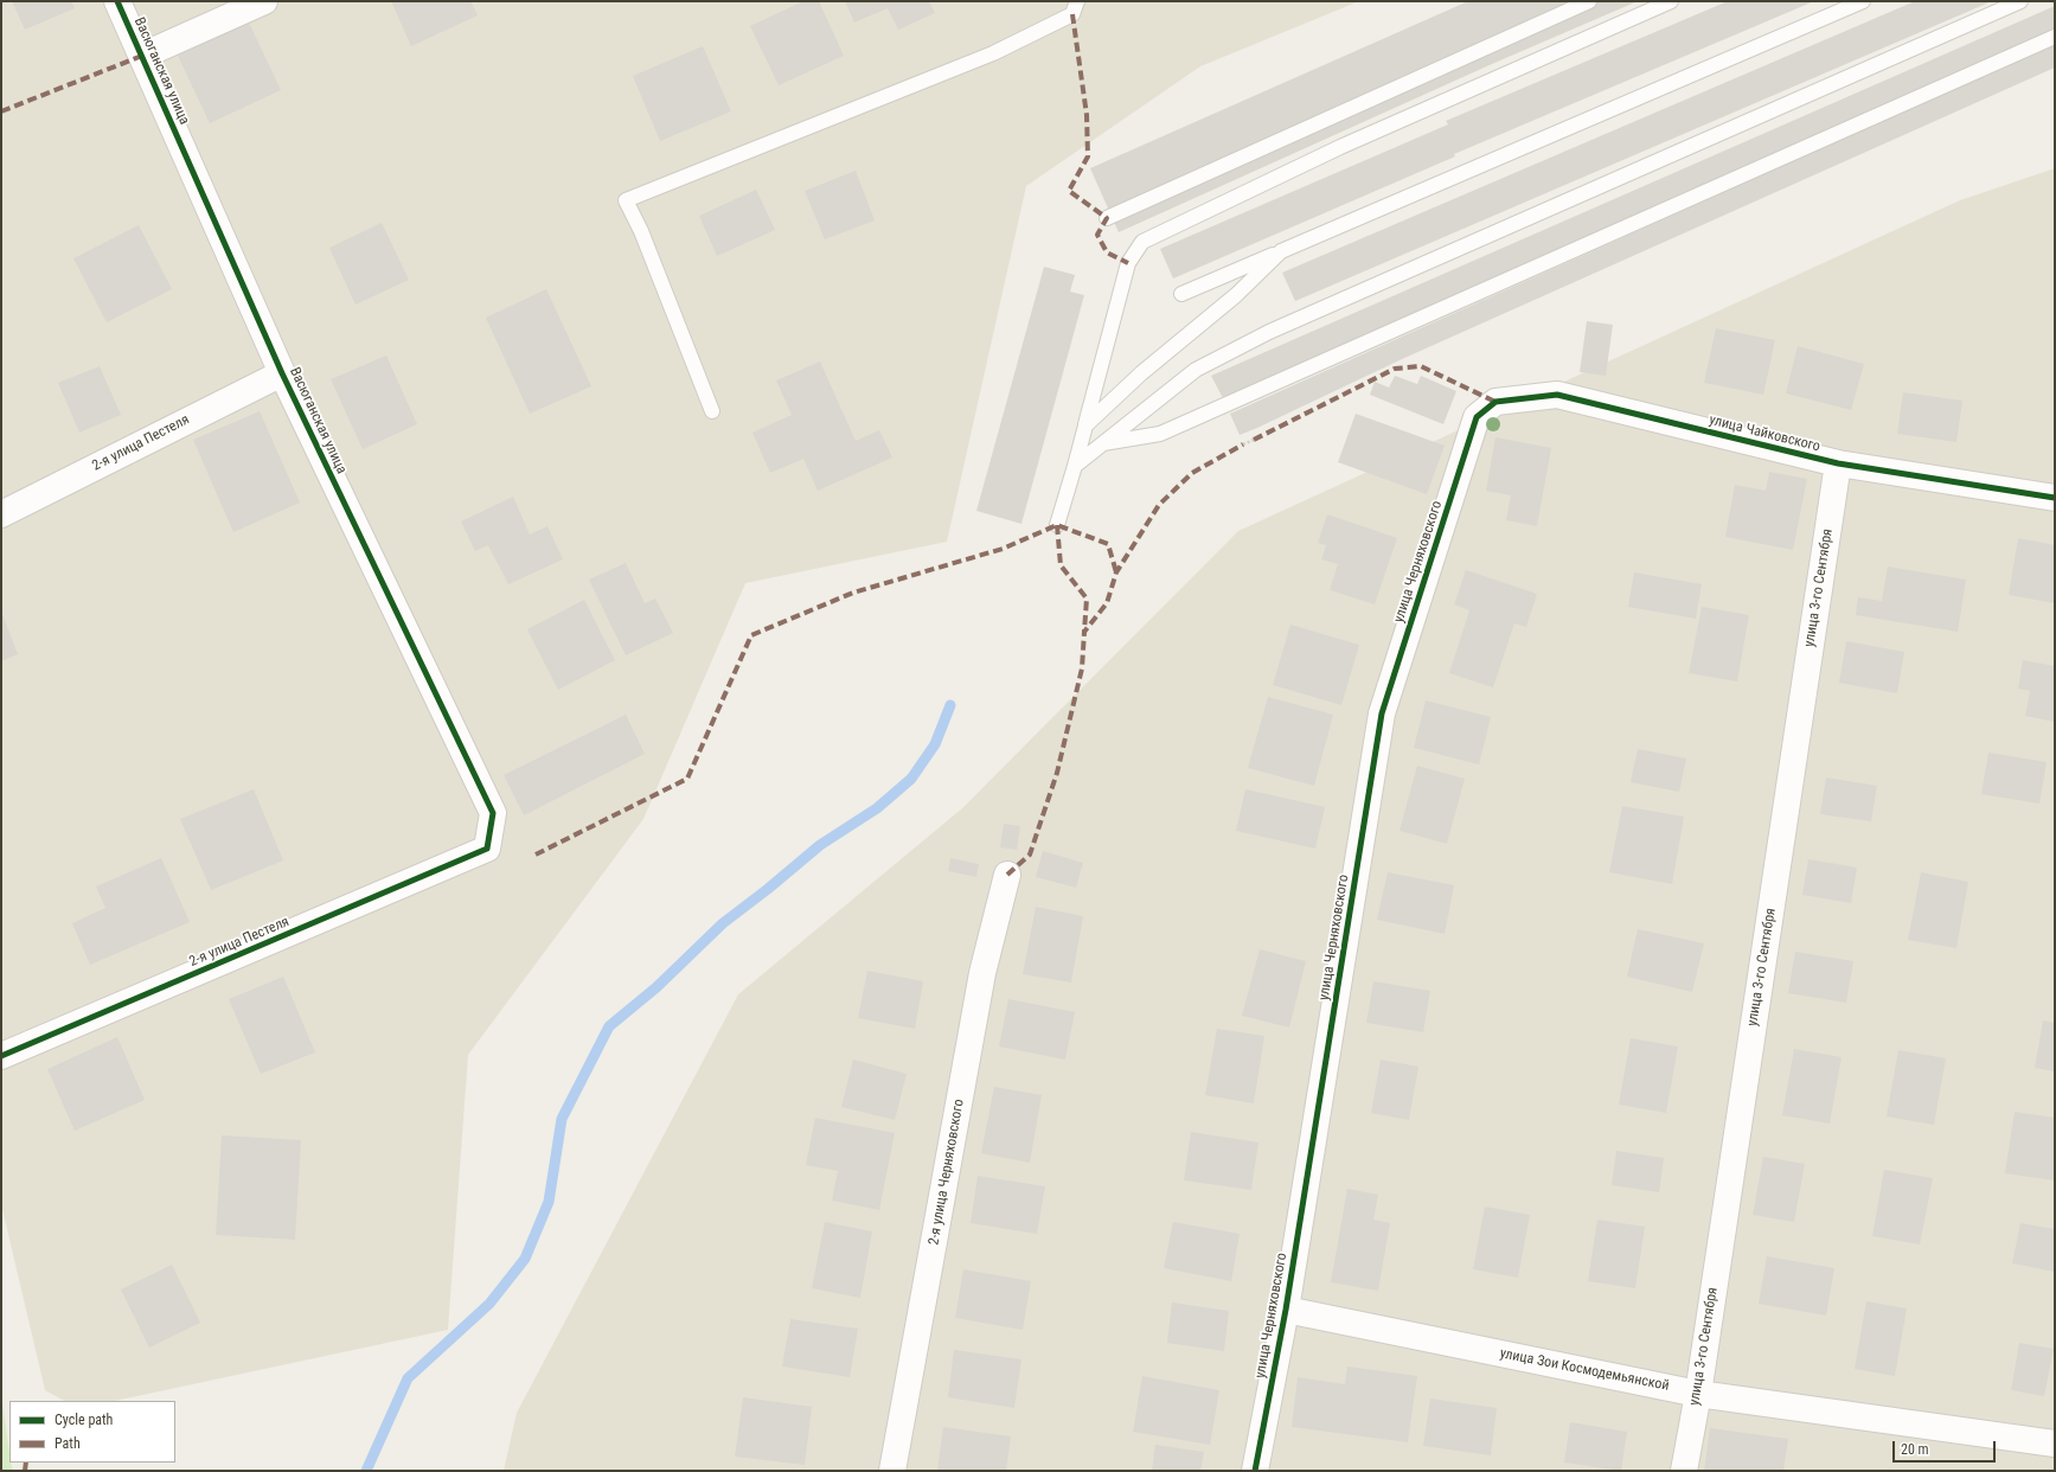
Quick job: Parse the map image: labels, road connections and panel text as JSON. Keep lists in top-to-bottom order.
{
  "streets": {
    "street": [
      "Васюганская улица",
      "улица Чайковского",
      "2-я улица Пестеля",
      "улица Черняховского",
      "улица 3-го Сентября",
      "2-я улица Черняховского",
      "улица Зои Космодемьянской"
    ]
  },
  "crossings": [
    ["Васюганская улица", "2-я улица Пестеля"],
    ["улица Чайковского", "улица Черняховского"],
    ["улица Чайковского", "улица 3-го Сентября"],
    ["улица Черняховского", "улица Зои Космодемьянской"],
    ["улица 3-го Сентября", "улица Зои Космодемьянской"]
  ],
  "legend": ["Cycle path", "Path"],
  "scale_bar": "20 m"
}
